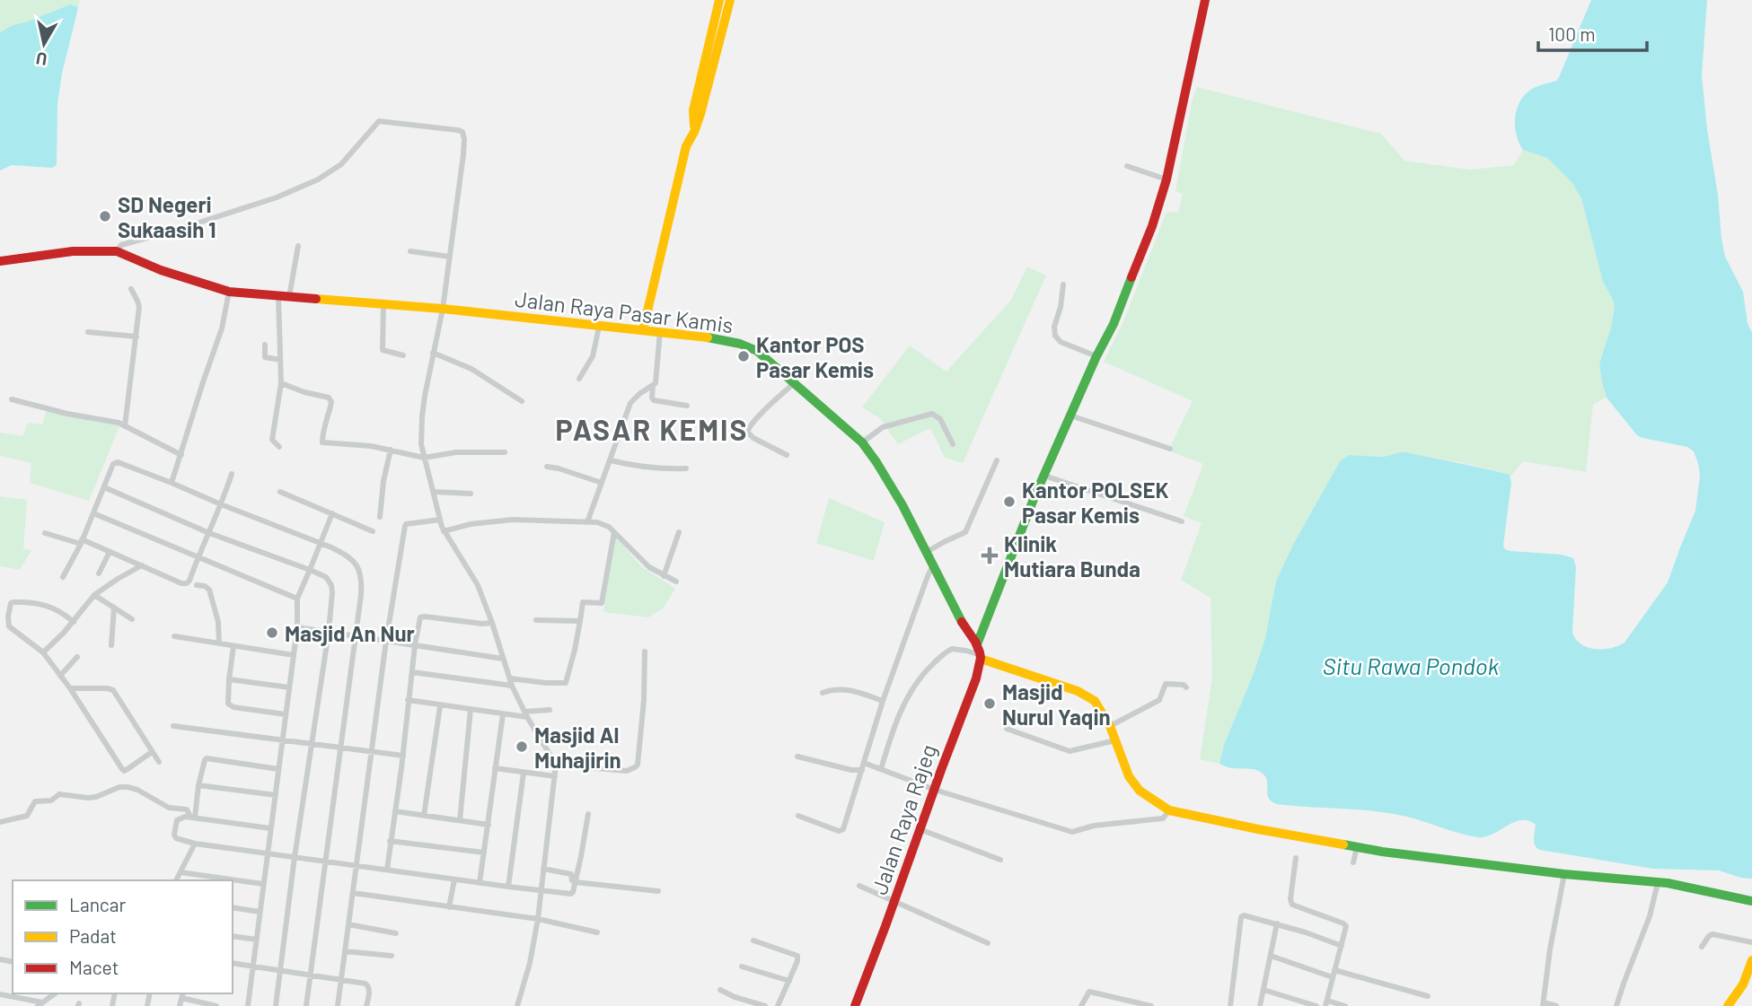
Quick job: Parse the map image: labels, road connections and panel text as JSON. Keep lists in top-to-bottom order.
{
  "streets": {
    "main road": ["Jalan Raya Pasar Kamis", "Jalan Raya Rajeg"]
  },
  "districts": ["PASAR KEMIS"],
  "water": ["Situ Rawa Pondok"],
  "places": {
    "other": [
      "SD Negeri Sukaasih 1",
      "Kantor POS Pasar Kemis",
      "Kantor POLSEK Pasar Kemis",
      "Masjid An Nur",
      "Masjid Nurul Yaqin",
      "Masjid Al Muhajirin"
    ],
    "health": ["Klinik Mutiara Bunda"]
  },
  "legend": ["Lancar", "Padat", "Macet"],
  "scale_bar": "100 m",
  "north": "bottom"
}
